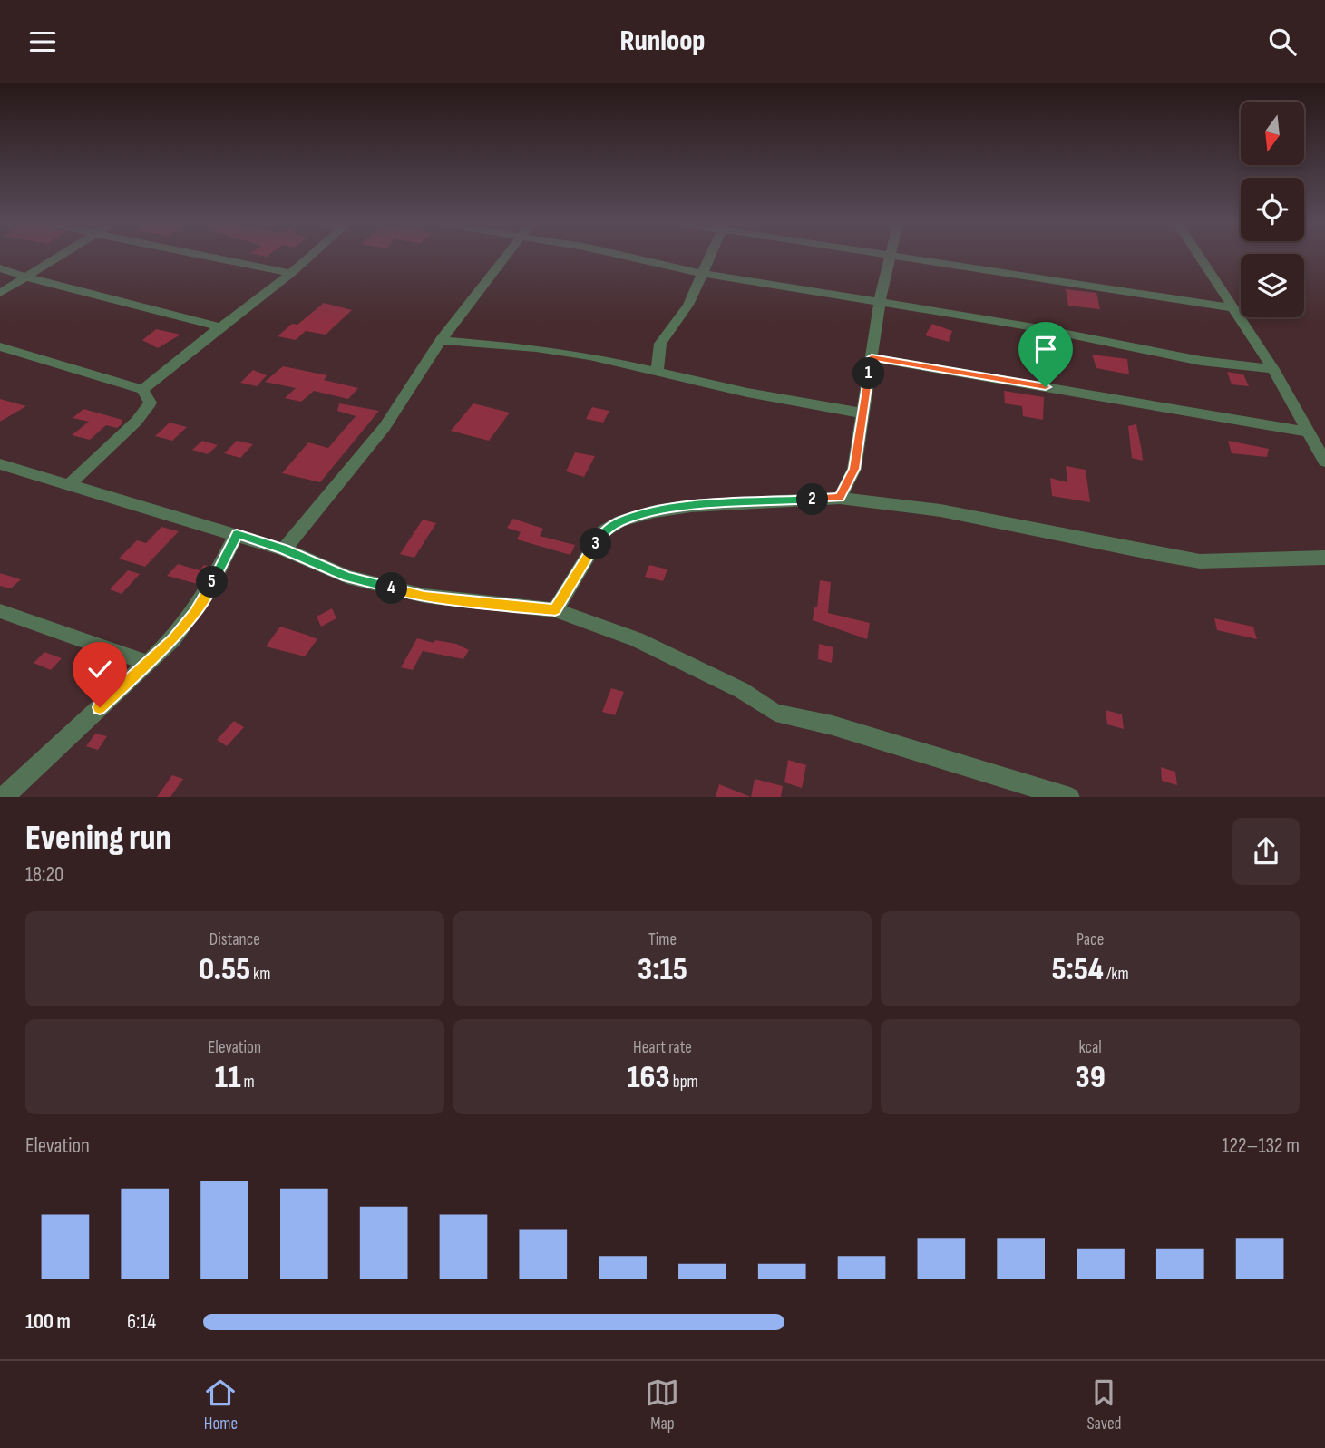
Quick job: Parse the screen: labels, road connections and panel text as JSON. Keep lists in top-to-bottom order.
{
  "north": "bottom",
  "page": {
    "header": "Runloop",
    "pins": [
      "1",
      "2",
      "3",
      "5",
      "4"
    ],
    "heading": ["Evening run", "18:20"],
    "stats": [
      ["Distance", "0.55 km"],
      ["Time", "3:15"],
      ["Pace", "5:54 /km"],
      ["Elevation", "11 m"],
      ["Heart rate", "163 bpm"],
      ["kcal", "39"]
    ],
    "chart": ["Elevation", "122–132 m"],
    "list": [
      {
        "name": "100 m",
        "note": "6:14"
      }
    ],
    "tabs": ["Home", "Map", "Saved"]
  }
}
